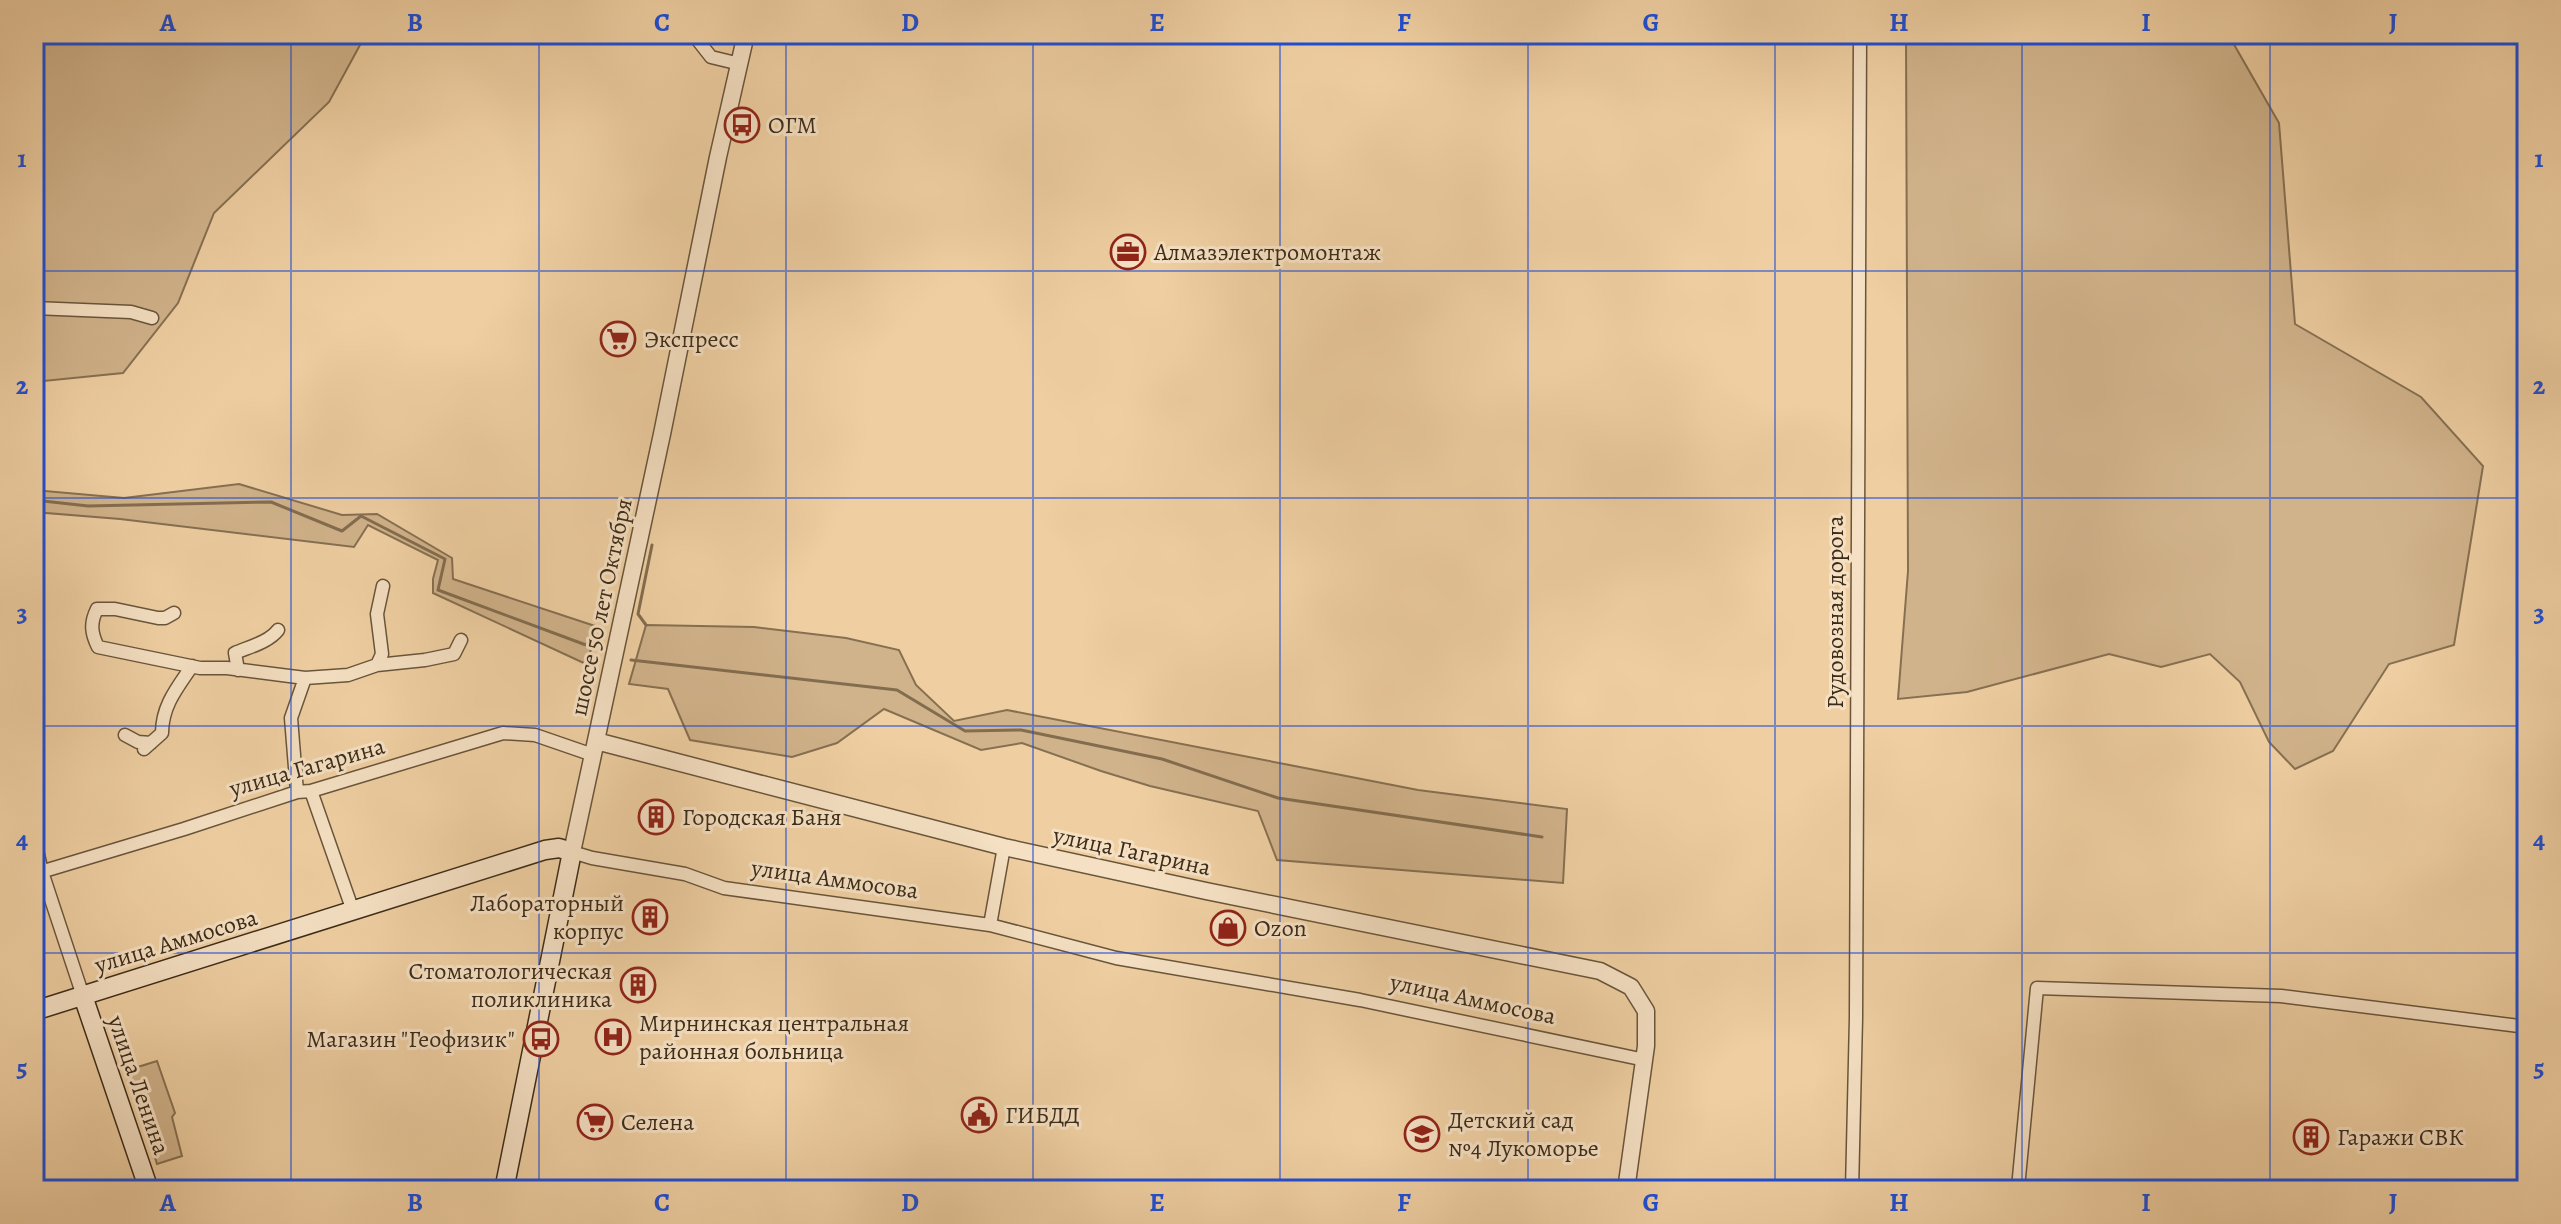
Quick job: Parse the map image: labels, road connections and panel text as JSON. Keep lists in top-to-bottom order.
{
  "streets": {
    "main road": ["шоссе 50 лет Октября", "улица Аммосова", "улица Ленина"],
    "street": ["Рудовозная дорога", "улица Гагарина"]
  },
  "crossings": [
    ["шоссе 50 лет Октября", "улица Гагарина"],
    ["шоссе 50 лет Октября", "улица Аммосова"],
    ["улица Гагарина", "улица Аммосова"],
    ["улица Аммосова", "улица Ленина"]
  ],
  "places": {
    "bus stop": ["ОГМ", "Магазин \"Геофизик\""],
    "office": ["Алмазэлектромонтаж"],
    "supermarket": ["Экспресс", "Селена"],
    "building": [
      "Городская Баня",
      "Лабораторный корпус",
      "Стоматологическая поликлиника",
      "Гаражи СВК"
    ],
    "shop": ["Ozon"],
    "hospital": ["Мирнинская центральная районная больница"],
    "public building": ["ГИБДД"],
    "school or university": ["Детский сад №4 Лукоморье"]
  },
  "grid": {
    "columns": [
      "A",
      "B",
      "C",
      "D",
      "E",
      "F",
      "G",
      "H",
      "I",
      "J"
    ],
    "rows": [
      "1",
      "2",
      "3",
      "4",
      "5"
    ]
  }
}
